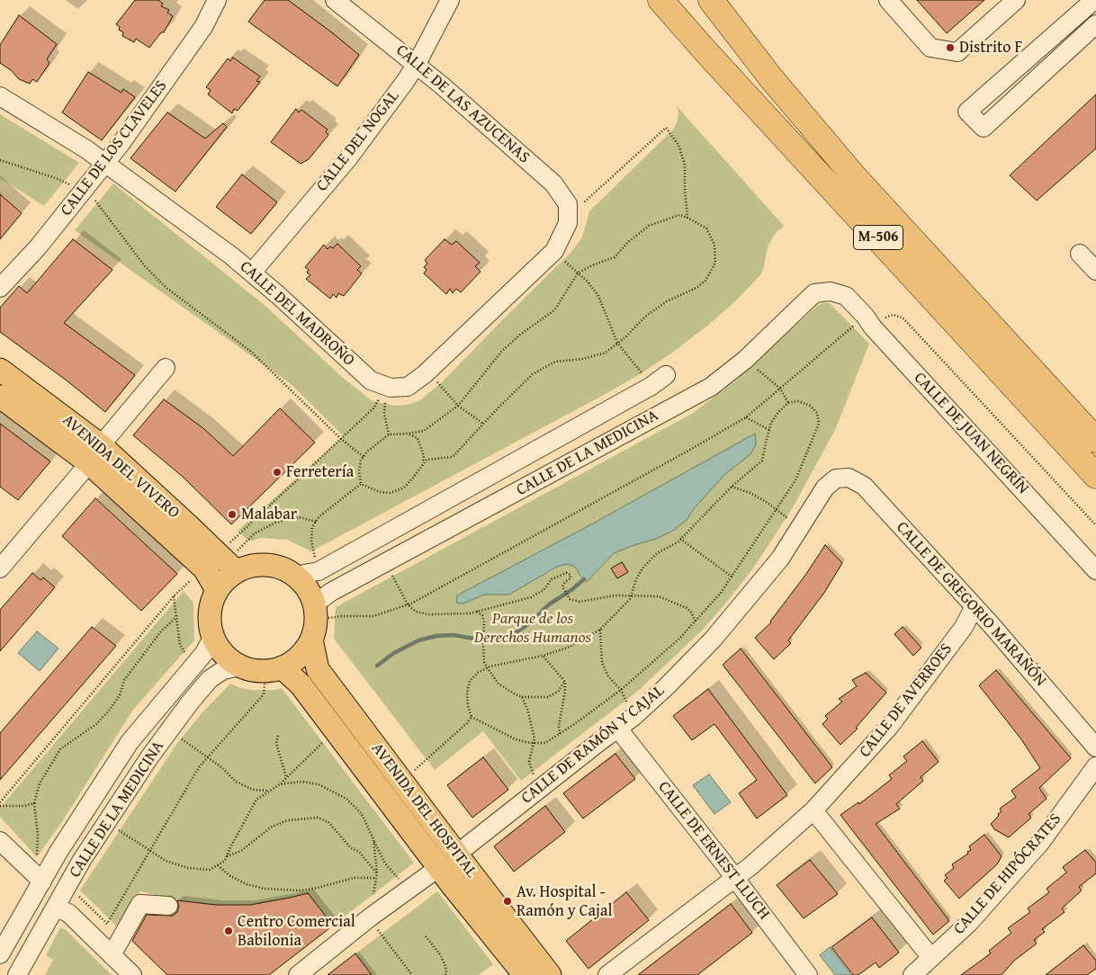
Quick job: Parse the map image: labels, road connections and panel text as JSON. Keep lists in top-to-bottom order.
{
  "streets": {
    "highway": ["M-506"],
    "main road": ["AVENIDA DEL VIVERO", "AVENIDA DEL HOSPITAL"],
    "street": [
      "CALLE DE LAS AZUCENAS",
      "CALLE DEL NOGAL",
      "CALLE DE LOS CLAVELES",
      "CALLE DEL MADROÑO",
      "CALLE DE JUAN NEGRÍN",
      "CALLE DE LA MEDICINA",
      "CALLE DE GREGORIO MARAÑÓN",
      "CALLE DE AVERROES",
      "CALLE DE RAMÓN Y CAJAL",
      "CALLE DE ERNEST LLUCH",
      "CALLE DE HIPÓCRATES"
    ]
  },
  "crossings": [
    ["CALLE DE LAS AZUCENAS", "CALLE DEL NOGAL"],
    ["CALLE DE LAS AZUCENAS", "CALLE DEL MADROÑO"],
    ["CALLE DEL NOGAL", "CALLE DEL MADROÑO"],
    ["CALLE DE LOS CLAVELES", "CALLE DEL MADROÑO"],
    ["CALLE DE JUAN NEGRÍN", "CALLE DE LA MEDICINA"],
    ["CALLE DE LA MEDICINA", "AVENIDA DEL VIVERO"],
    ["CALLE DE LA MEDICINA", "AVENIDA DEL HOSPITAL"],
    ["AVENIDA DEL VIVERO", "AVENIDA DEL HOSPITAL"],
    ["CALLE DE GREGORIO MARAÑÓN", "CALLE DE AVERROES"],
    ["CALLE DE GREGORIO MARAÑÓN", "CALLE DE RAMÓN Y CAJAL"],
    ["CALLE DE AVERROES", "CALLE DE ERNEST LLUCH"],
    ["CALLE DE RAMÓN Y CAJAL", "AVENIDA DEL HOSPITAL"],
    ["CALLE DE RAMÓN Y CAJAL", "CALLE DE ERNEST LLUCH"]
  ],
  "parks": ["Parque de los Derechos Humanos"],
  "places": [
    "Distrito F",
    "Ferretería",
    "Malabar",
    "Av. Hospital - Ramón y Cajal",
    "Centro Comercial Babilonia"
  ]
}
